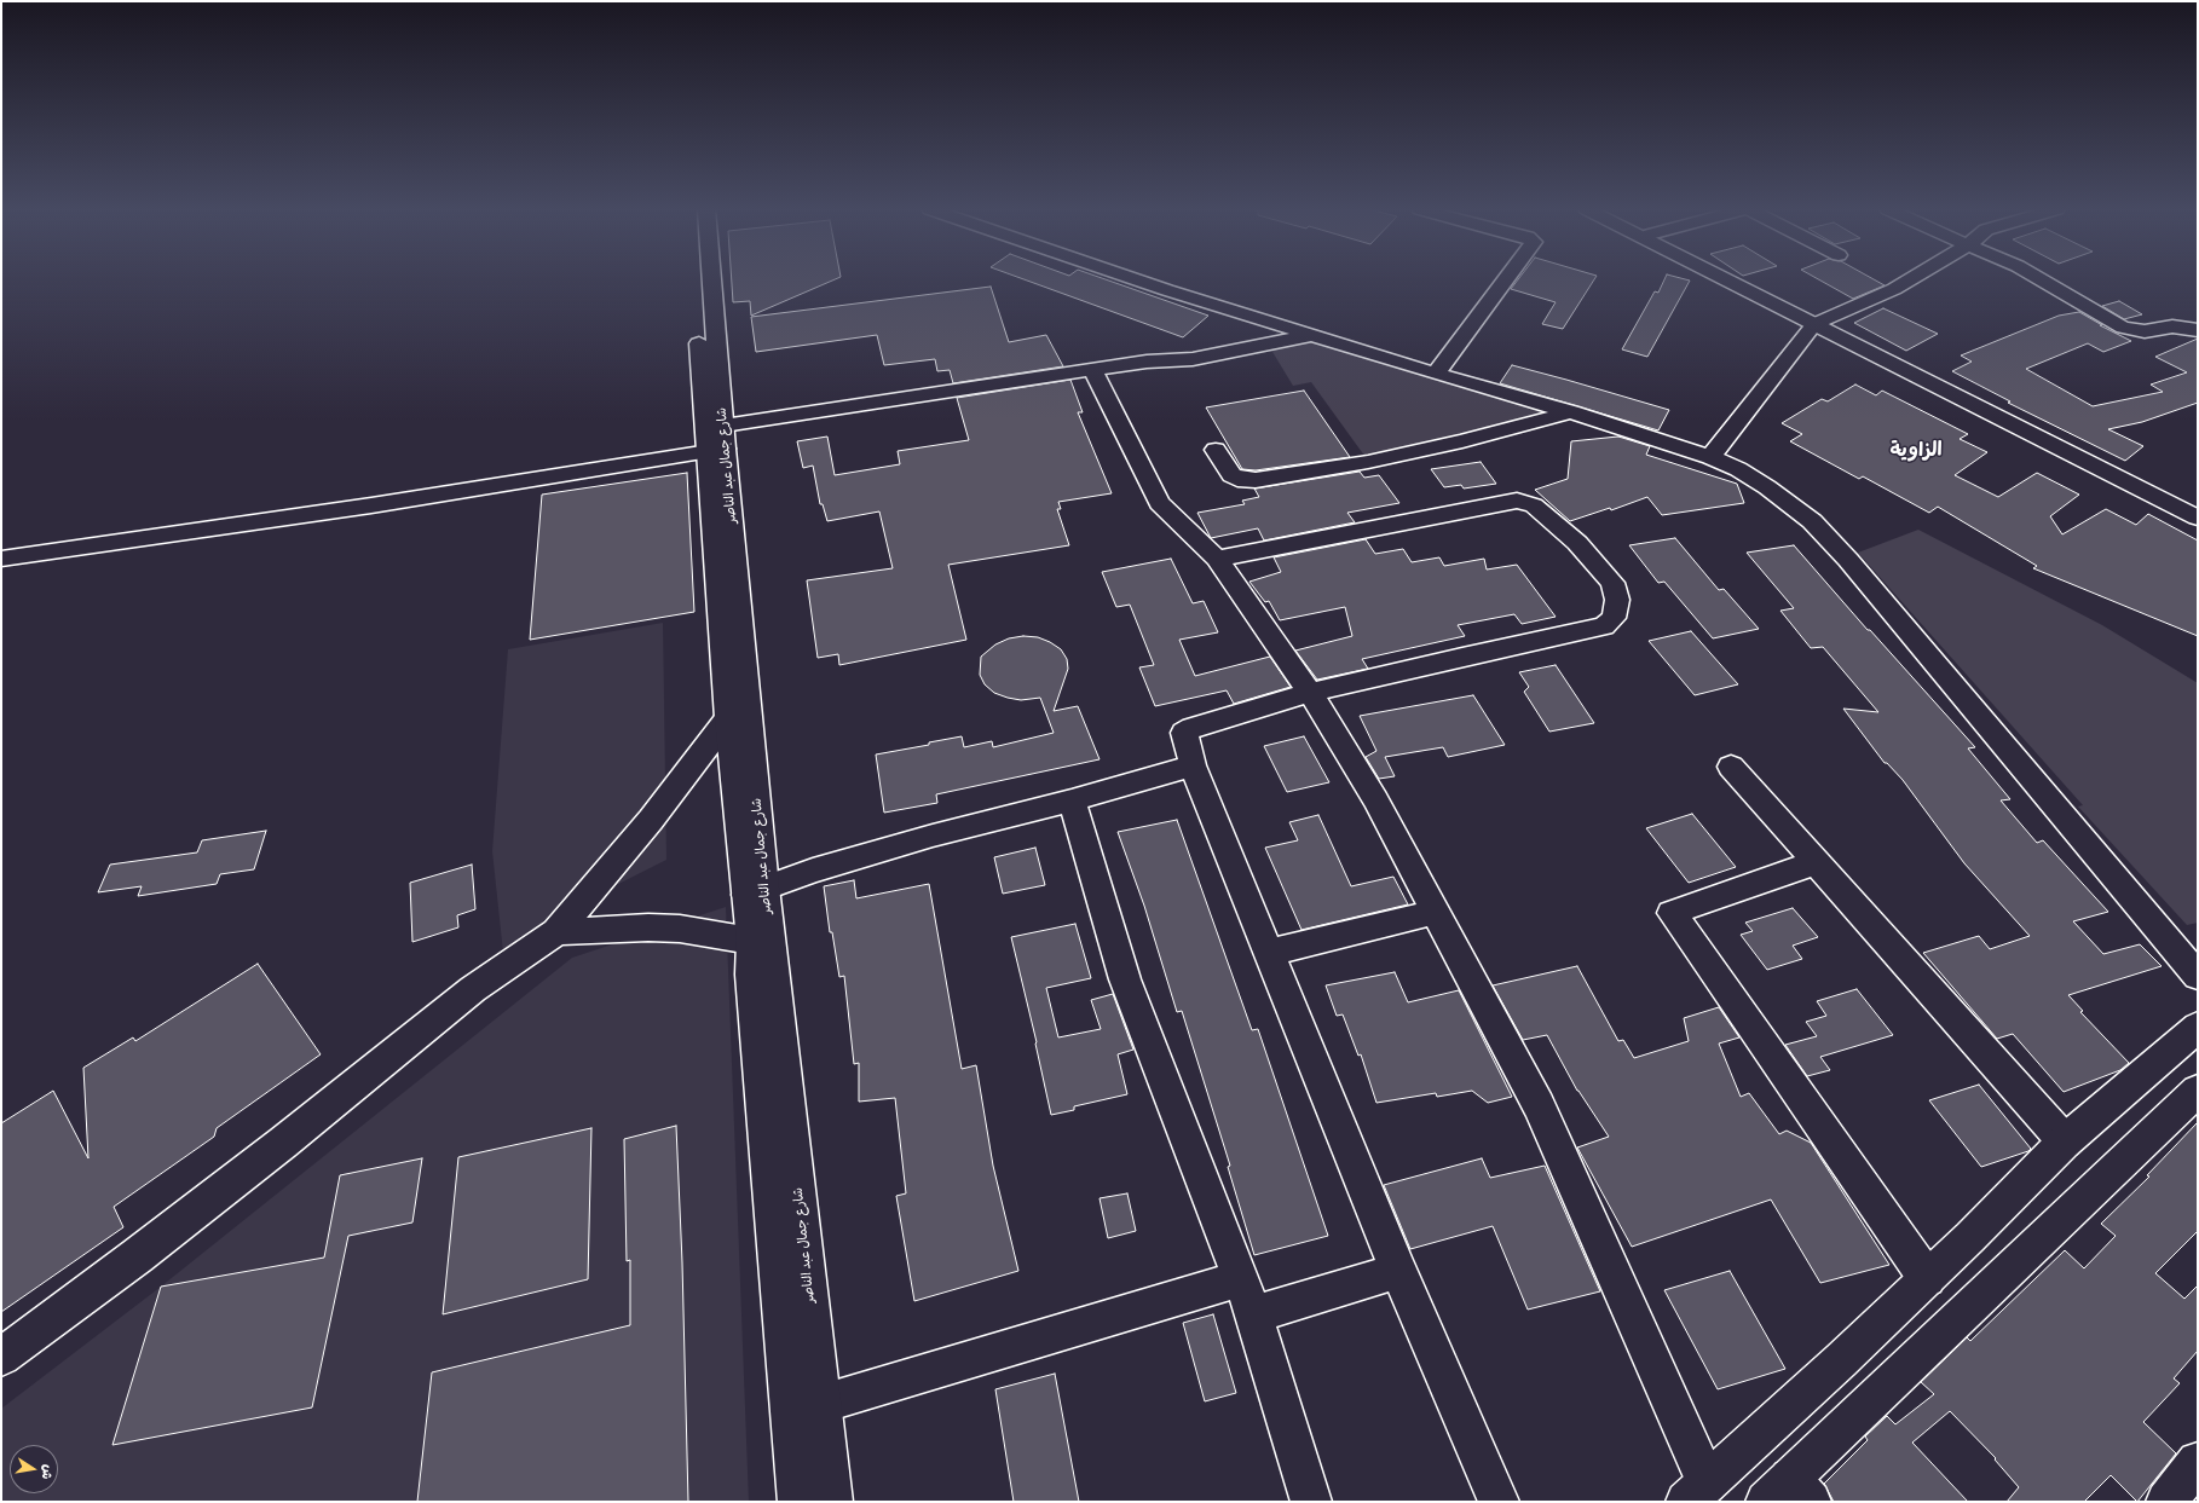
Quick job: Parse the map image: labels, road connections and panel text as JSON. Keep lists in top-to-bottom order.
{
  "streets": {
    "street": ["شارع جمال عبد الناصر"]
  },
  "districts": ["الزاوية"],
  "north": "right"
}
